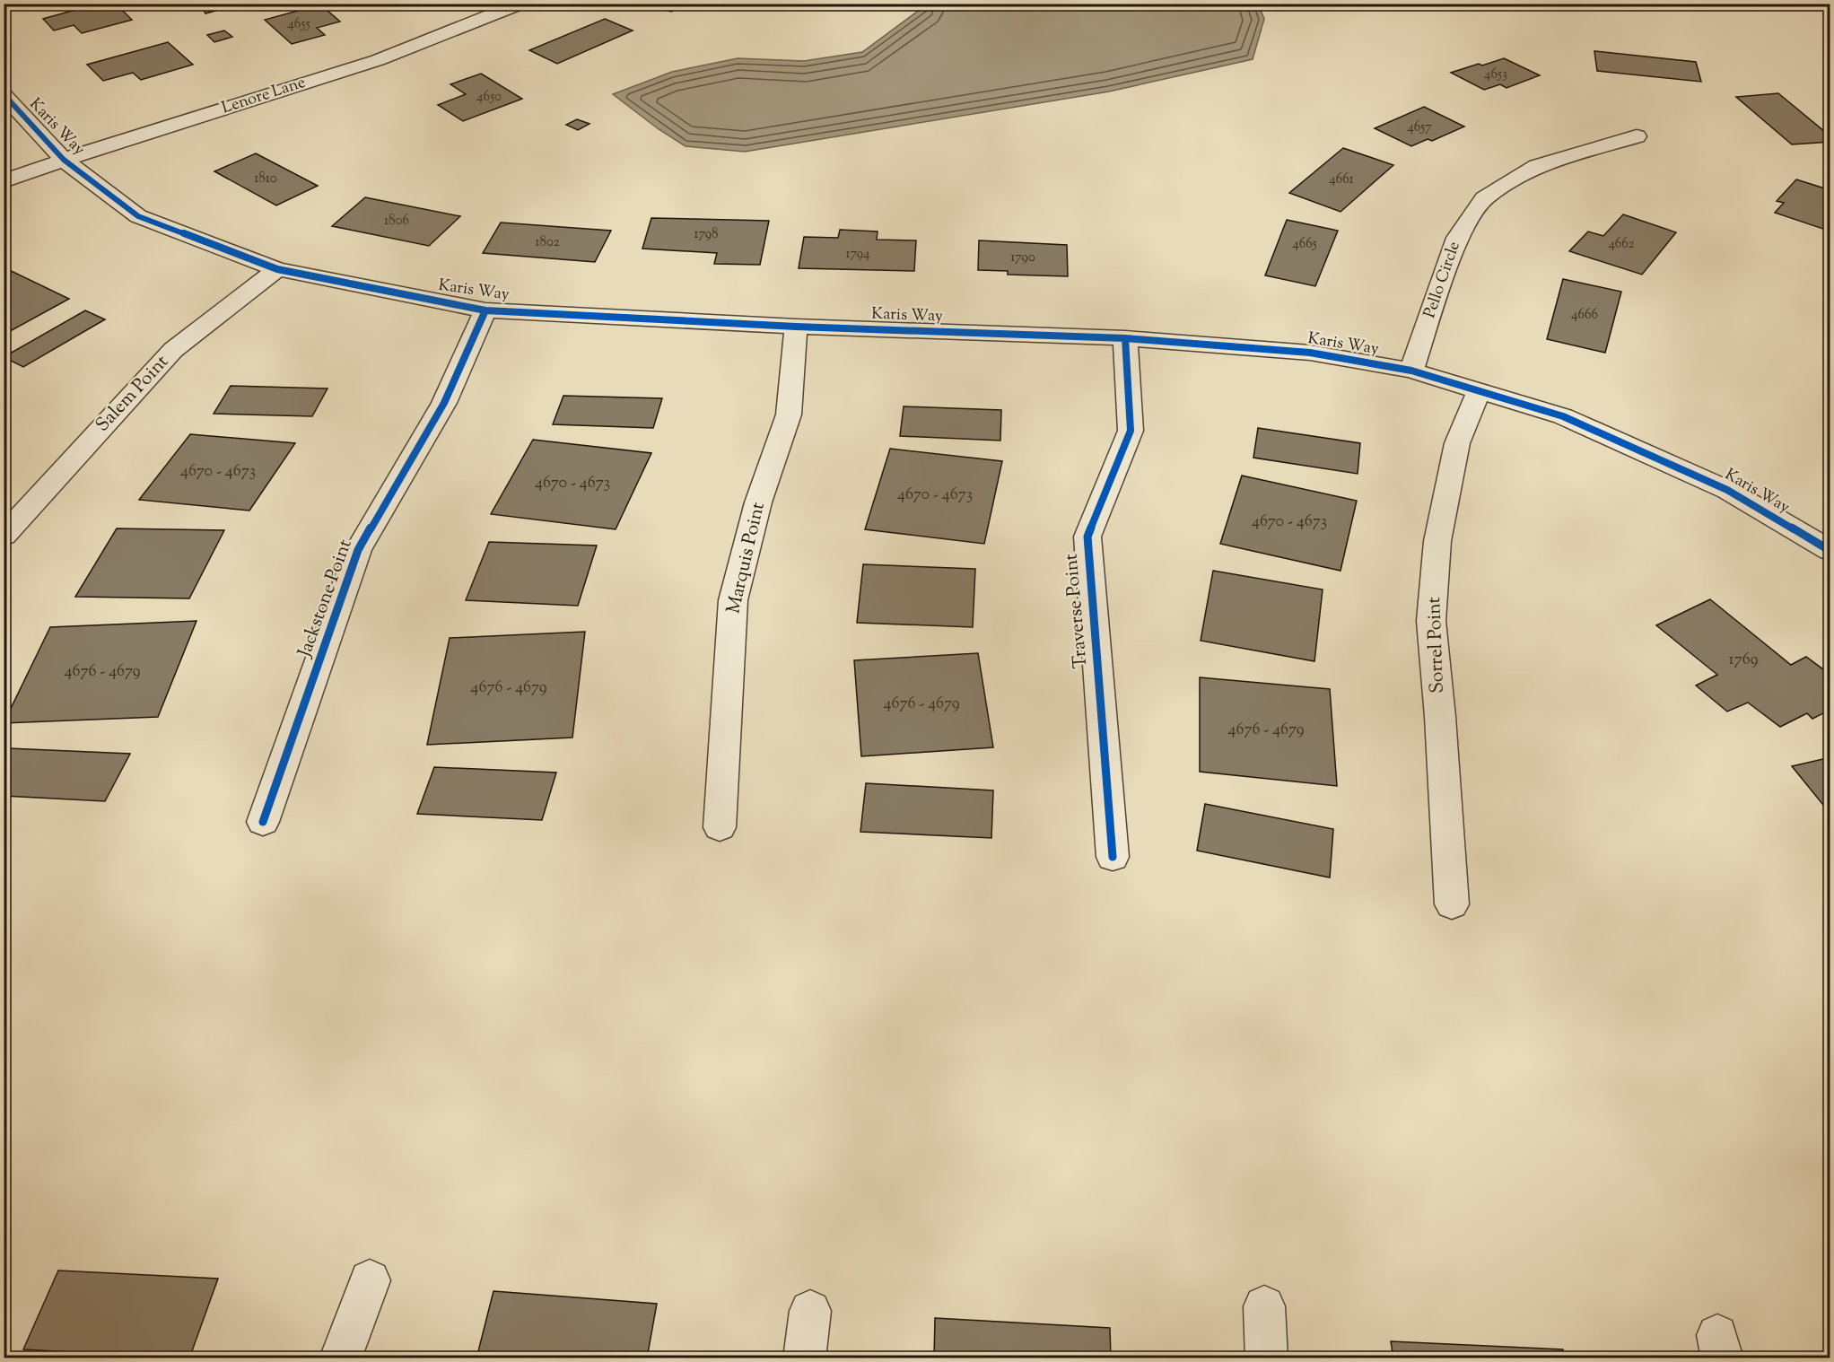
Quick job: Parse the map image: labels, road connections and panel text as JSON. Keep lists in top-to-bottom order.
{
  "streets": {
    "street": [
      "Lenore Lane",
      "Karis Way",
      "Pello Circle",
      "Salem Point",
      "Marquis Point",
      "Jackstone Point",
      "Traverse Point",
      "Sorrel Point"
    ]
  },
  "crossings": [
    ["Lenore Lane", "Karis Way"],
    ["Karis Way", "Pello Circle"],
    ["Karis Way", "Salem Point"],
    ["Karis Way", "Marquis Point"],
    ["Karis Way", "Jackstone Point"],
    ["Karis Way", "Traverse Point"],
    ["Karis Way", "Sorrel Point"]
  ],
  "house_numbers": [
    "4655",
    "4653",
    "4650",
    "4657",
    "1810",
    "4661",
    "1806",
    "1798",
    "1802",
    "4665",
    "4662",
    "1794",
    "1790",
    "4666",
    "4670 - 4673",
    "4670 - 4673",
    "4670 - 4673",
    "4670 - 4673",
    "1769",
    "4676 - 4679",
    "4676 - 4679",
    "4676 - 4679",
    "4676 - 4679"
  ]
}
